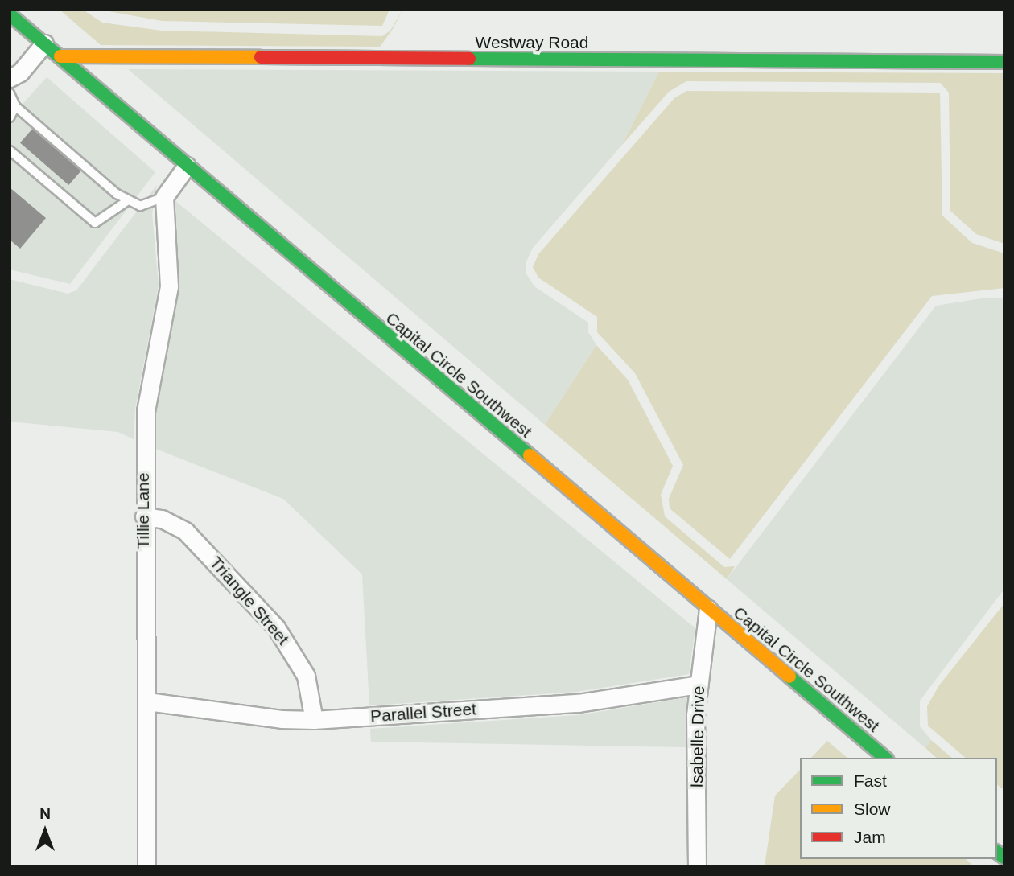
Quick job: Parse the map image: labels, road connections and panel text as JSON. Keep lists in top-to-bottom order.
{
  "streets": {
    "main road": ["Westway Road", "Capital Circle Southwest"],
    "street": [
      "Tillie Lane",
      "Triangle Street",
      "Parallel Street",
      "Isabelle Drive"
    ]
  },
  "crossings": [
    ["Westway Road", "Capital Circle Southwest"],
    ["Capital Circle Southwest", "Isabelle Drive"],
    ["Tillie Lane", "Triangle Street"],
    ["Tillie Lane", "Parallel Street"],
    ["Triangle Street", "Parallel Street"],
    ["Parallel Street", "Isabelle Drive"]
  ],
  "legend": ["Fast", "Slow", "Jam"],
  "north": "top"
}
